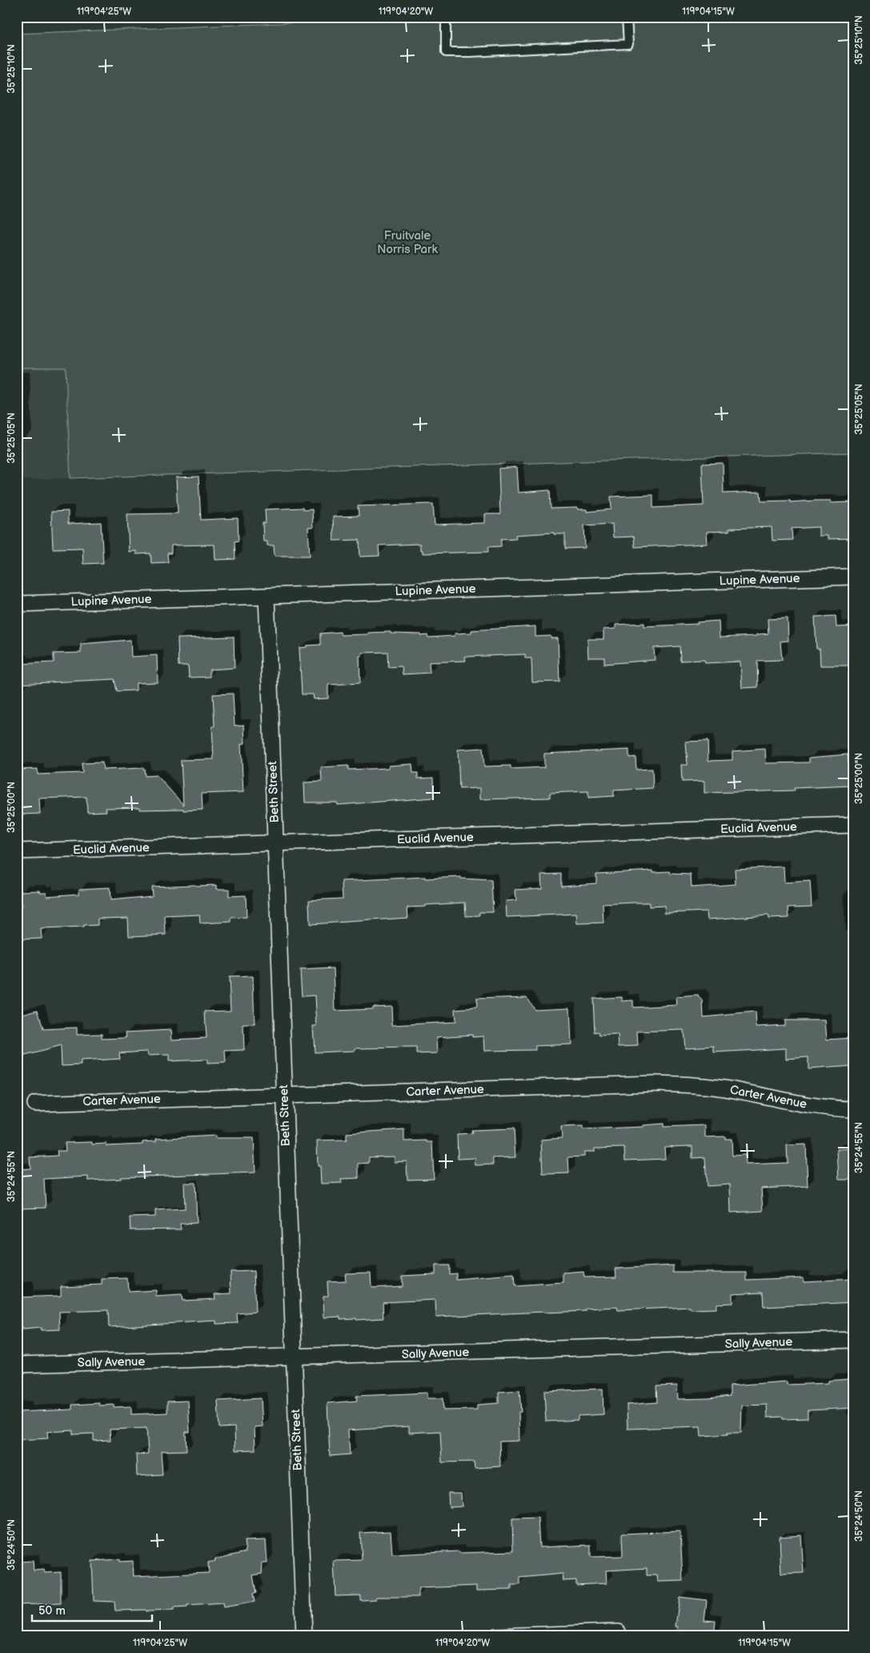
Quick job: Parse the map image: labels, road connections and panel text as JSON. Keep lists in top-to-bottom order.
{
  "streets": {
    "street": [
      "Lupine Avenue",
      "Beth Street",
      "Euclid Avenue",
      "Carter Avenue",
      "Sally Avenue"
    ]
  },
  "crossings": [
    ["Lupine Avenue", "Beth Street"],
    ["Beth Street", "Euclid Avenue"],
    ["Beth Street", "Carter Avenue"],
    ["Beth Street", "Sally Avenue"]
  ],
  "parks": ["Fruitvale Norris Park"],
  "scale_bar": "50 m",
  "coordinates": [
    "119°04'25\"W",
    "119°04'20\"W",
    "119°04'15\"W",
    "35°25'10\"N",
    "35°25'05\"N",
    "35°25'00\"N",
    "35°24'55\"N",
    "35°24'50\"N"
  ]
}
